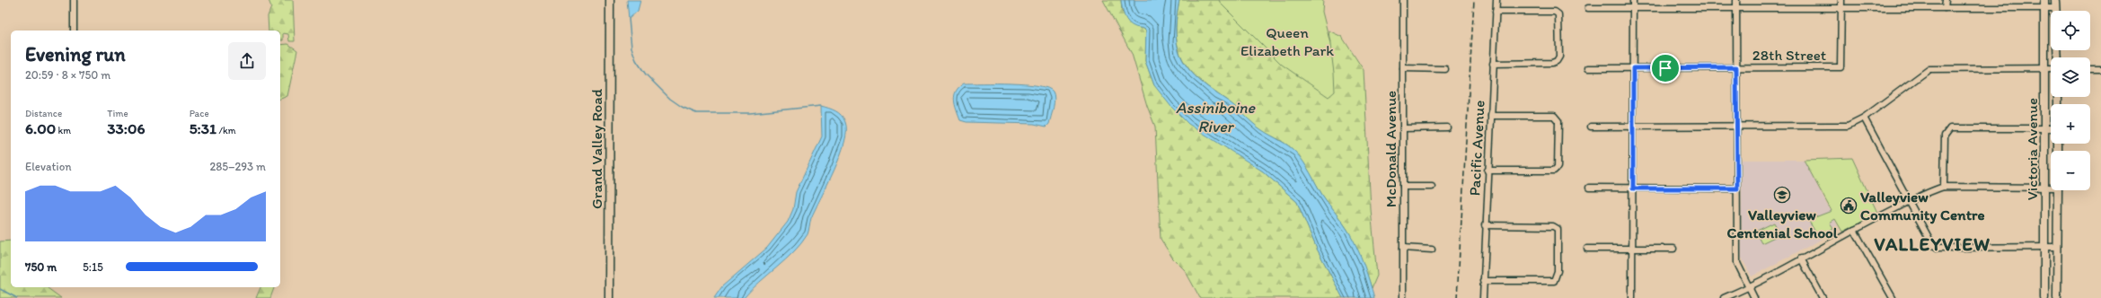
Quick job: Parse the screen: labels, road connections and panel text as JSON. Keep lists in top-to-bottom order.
{
  "streets": {
    "main road": ["Grand Valley Road", "Victoria Avenue"],
    "street": ["28th Street", "Pacific Avenue", "McDonald Avenue"]
  },
  "districts": ["VALLEYVIEW"],
  "water": ["Assiniboine River"],
  "parks": ["Queen Elizabeth Park"],
  "places": {
    "school or university": ["Valleyview Centenial School"],
    "public building": ["Valleyview Community Centre"]
  },
  "page": {
    "map_buttons": ["+", "−"],
    "heading": ["Evening run", "20:59 · 8 × 750 m"],
    "stats": [
      ["Distance", "6.00 km"],
      ["Time", "33:06"],
      ["Pace", "5:31 /km"]
    ],
    "chart": ["Elevation", "285–293 m"],
    "list": [
      {
        "name": "750 m",
        "note": "5:15"
      }
    ]
  }
}
